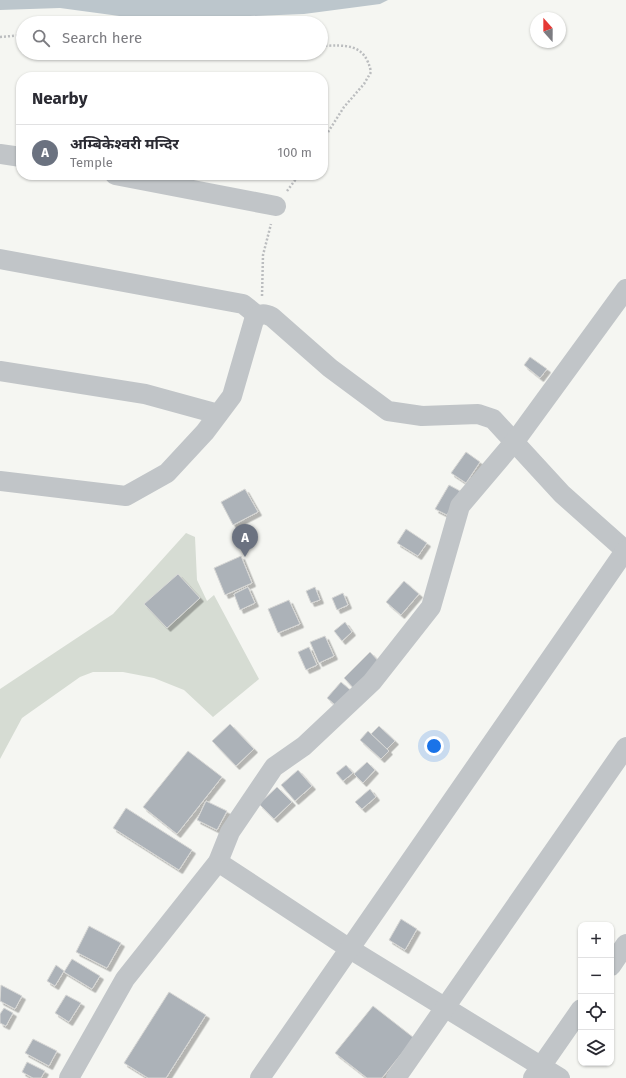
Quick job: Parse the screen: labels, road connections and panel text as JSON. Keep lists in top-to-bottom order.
{
  "north": "top",
  "page": {
    "search": "Search here",
    "heading": "Nearby",
    "list": [
      {
        "mark": "A",
        "name": "अम्बिकेश्‍वरी मन्दिर",
        "note": "Temple",
        "value": "100 m"
      }
    ],
    "pins": "A",
    "map_buttons": ["+", "−"]
  }
}
